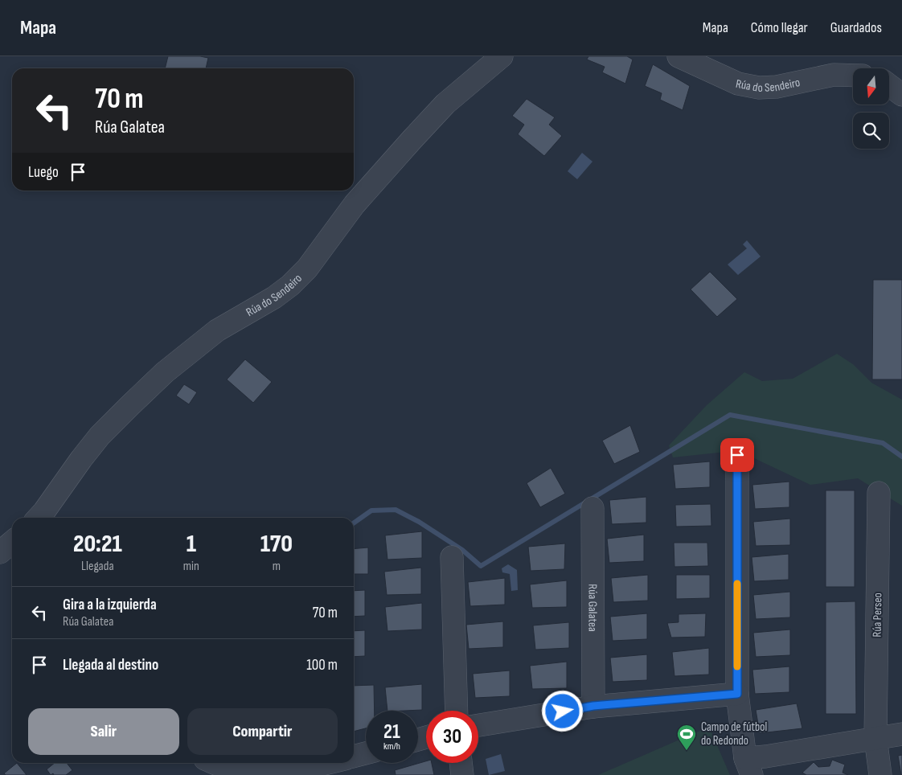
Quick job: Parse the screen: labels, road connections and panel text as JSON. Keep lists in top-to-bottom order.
{
  "streets": {
    "street": ["Rúa do Sendeiro", "Rúa Galatea", "Rúa Perseo"]
  },
  "places": {
    "sports": ["Campo de fútbol do Redondo"]
  },
  "north": "bottom",
  "page": {
    "header": "Mapa",
    "nav": ["Mapa", "Cómo llegar", "Guardados"],
    "turn": ["70 m", "Rúa Galatea"],
    "then": "Luego",
    "eta": [
      "20:21",
      "Llegada",
      "1",
      "min",
      "170",
      "m"
    ],
    "list": [
      {
        "name": "Gira a la izquierda",
        "note": "Rúa Galatea",
        "value": "70 m"
      },
      {
        "name": "Llegada al destino",
        "value": "100 m"
      }
    ],
    "buttons": ["Salir", "Compartir"],
    "speed": "21 km/h",
    "limit": "30"
  }
}
